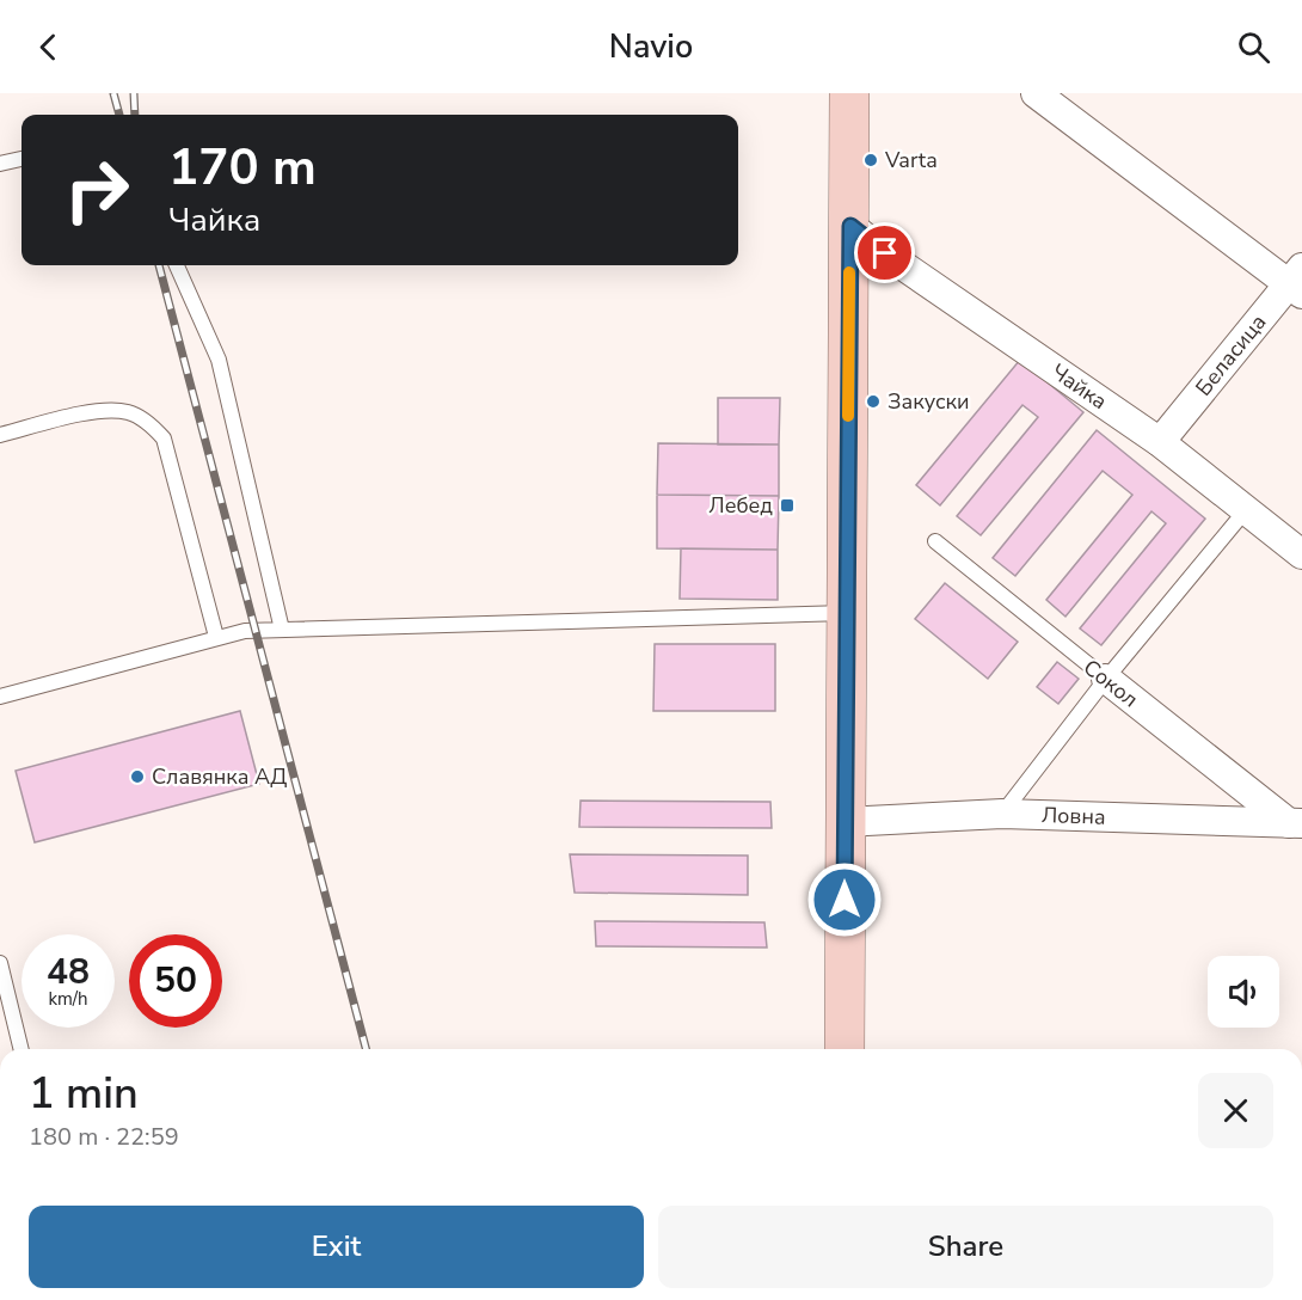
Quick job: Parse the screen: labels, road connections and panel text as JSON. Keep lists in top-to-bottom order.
{
  "streets": {
    "street": [
      "Беласица",
      "Чайка",
      "Сокол",
      "Ловна"
    ]
  },
  "crossings": [
    ["Беласица", "Чайка"],
    ["Сокол", "Ловна"]
  ],
  "places": {
    "other": ["Varta", "Закуски", "Славянка АД"],
    "transit": ["Лебед"]
  },
  "page": {
    "header": "Navio",
    "turn": ["170 m", "Чайка"],
    "speed": "48 km/h",
    "limit": "50",
    "heading": ["1 min", "180 m · 22:59"],
    "buttons": ["Exit", "Share"]
  }
}
